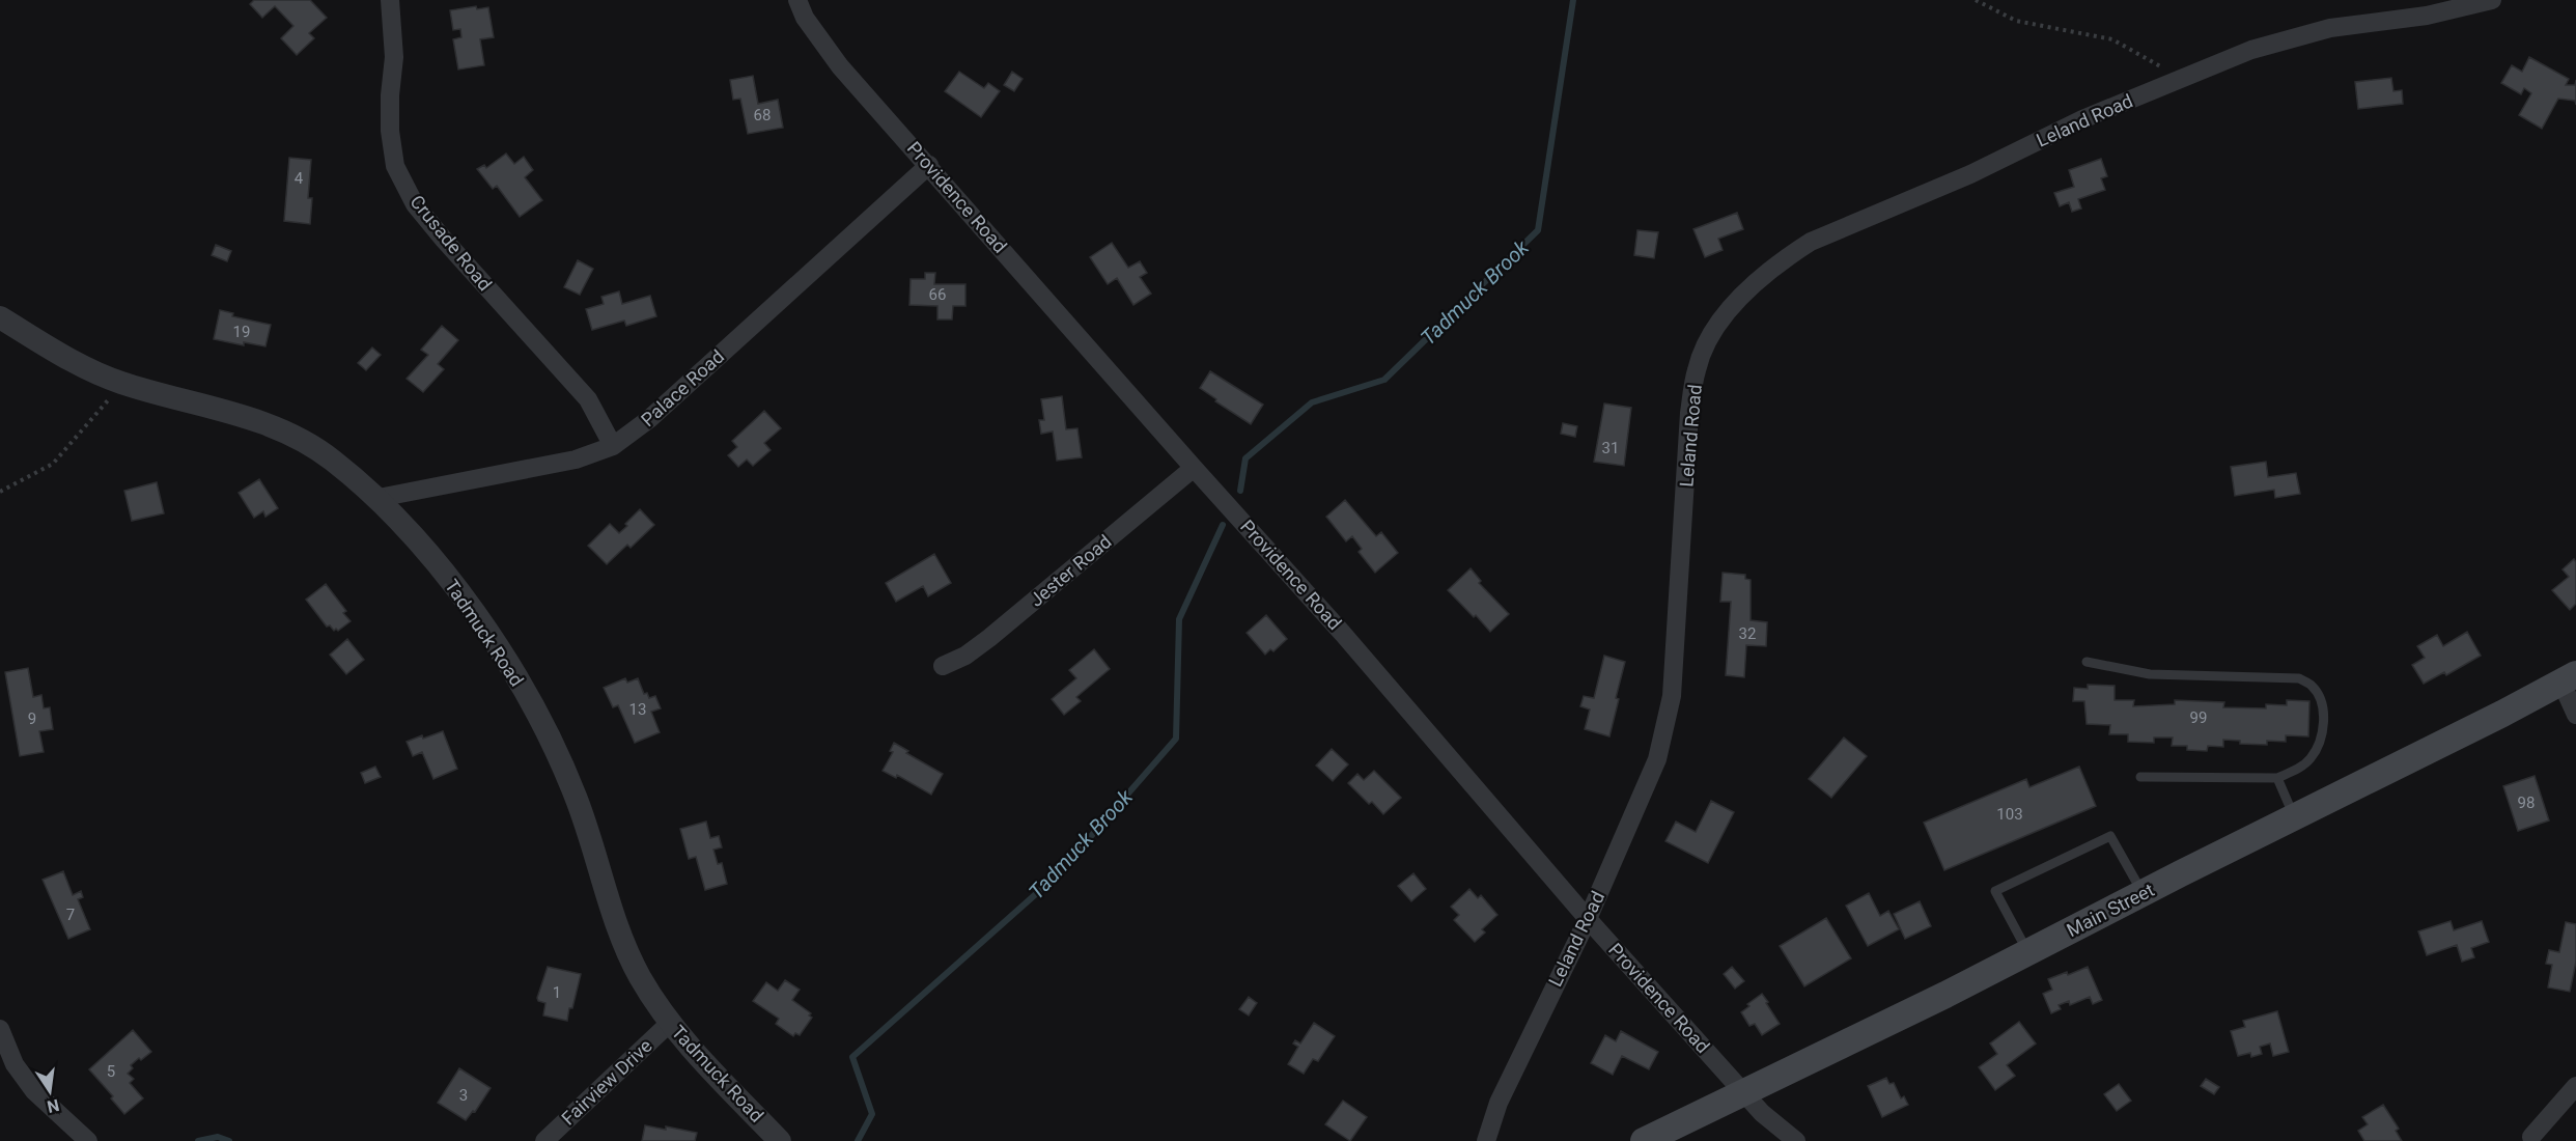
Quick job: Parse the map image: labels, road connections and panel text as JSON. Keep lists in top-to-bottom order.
{
  "streets": {
    "main road": ["Main Street"],
    "street": [
      "Leland Road",
      "Providence Road",
      "Crusade Road",
      "Palace Road",
      "Jester Road",
      "Tadmuck Road",
      "Fairview Drive"
    ]
  },
  "crossings": [
    ["Leland Road", "Providence Road"],
    ["Providence Road", "Palace Road"],
    ["Providence Road", "Jester Road"],
    ["Providence Road", "Main Street"],
    ["Crusade Road", "Palace Road"],
    ["Palace Road", "Tadmuck Road"],
    ["Tadmuck Road", "Fairview Drive"]
  ],
  "water": ["Tadmuck Brook"],
  "house_numbers": [
    "68",
    "4",
    "66",
    "19",
    "31",
    "32",
    "13",
    "99",
    "9",
    "98",
    "103",
    "7",
    "1",
    "5",
    "3"
  ],
  "north": "bottom"
}
